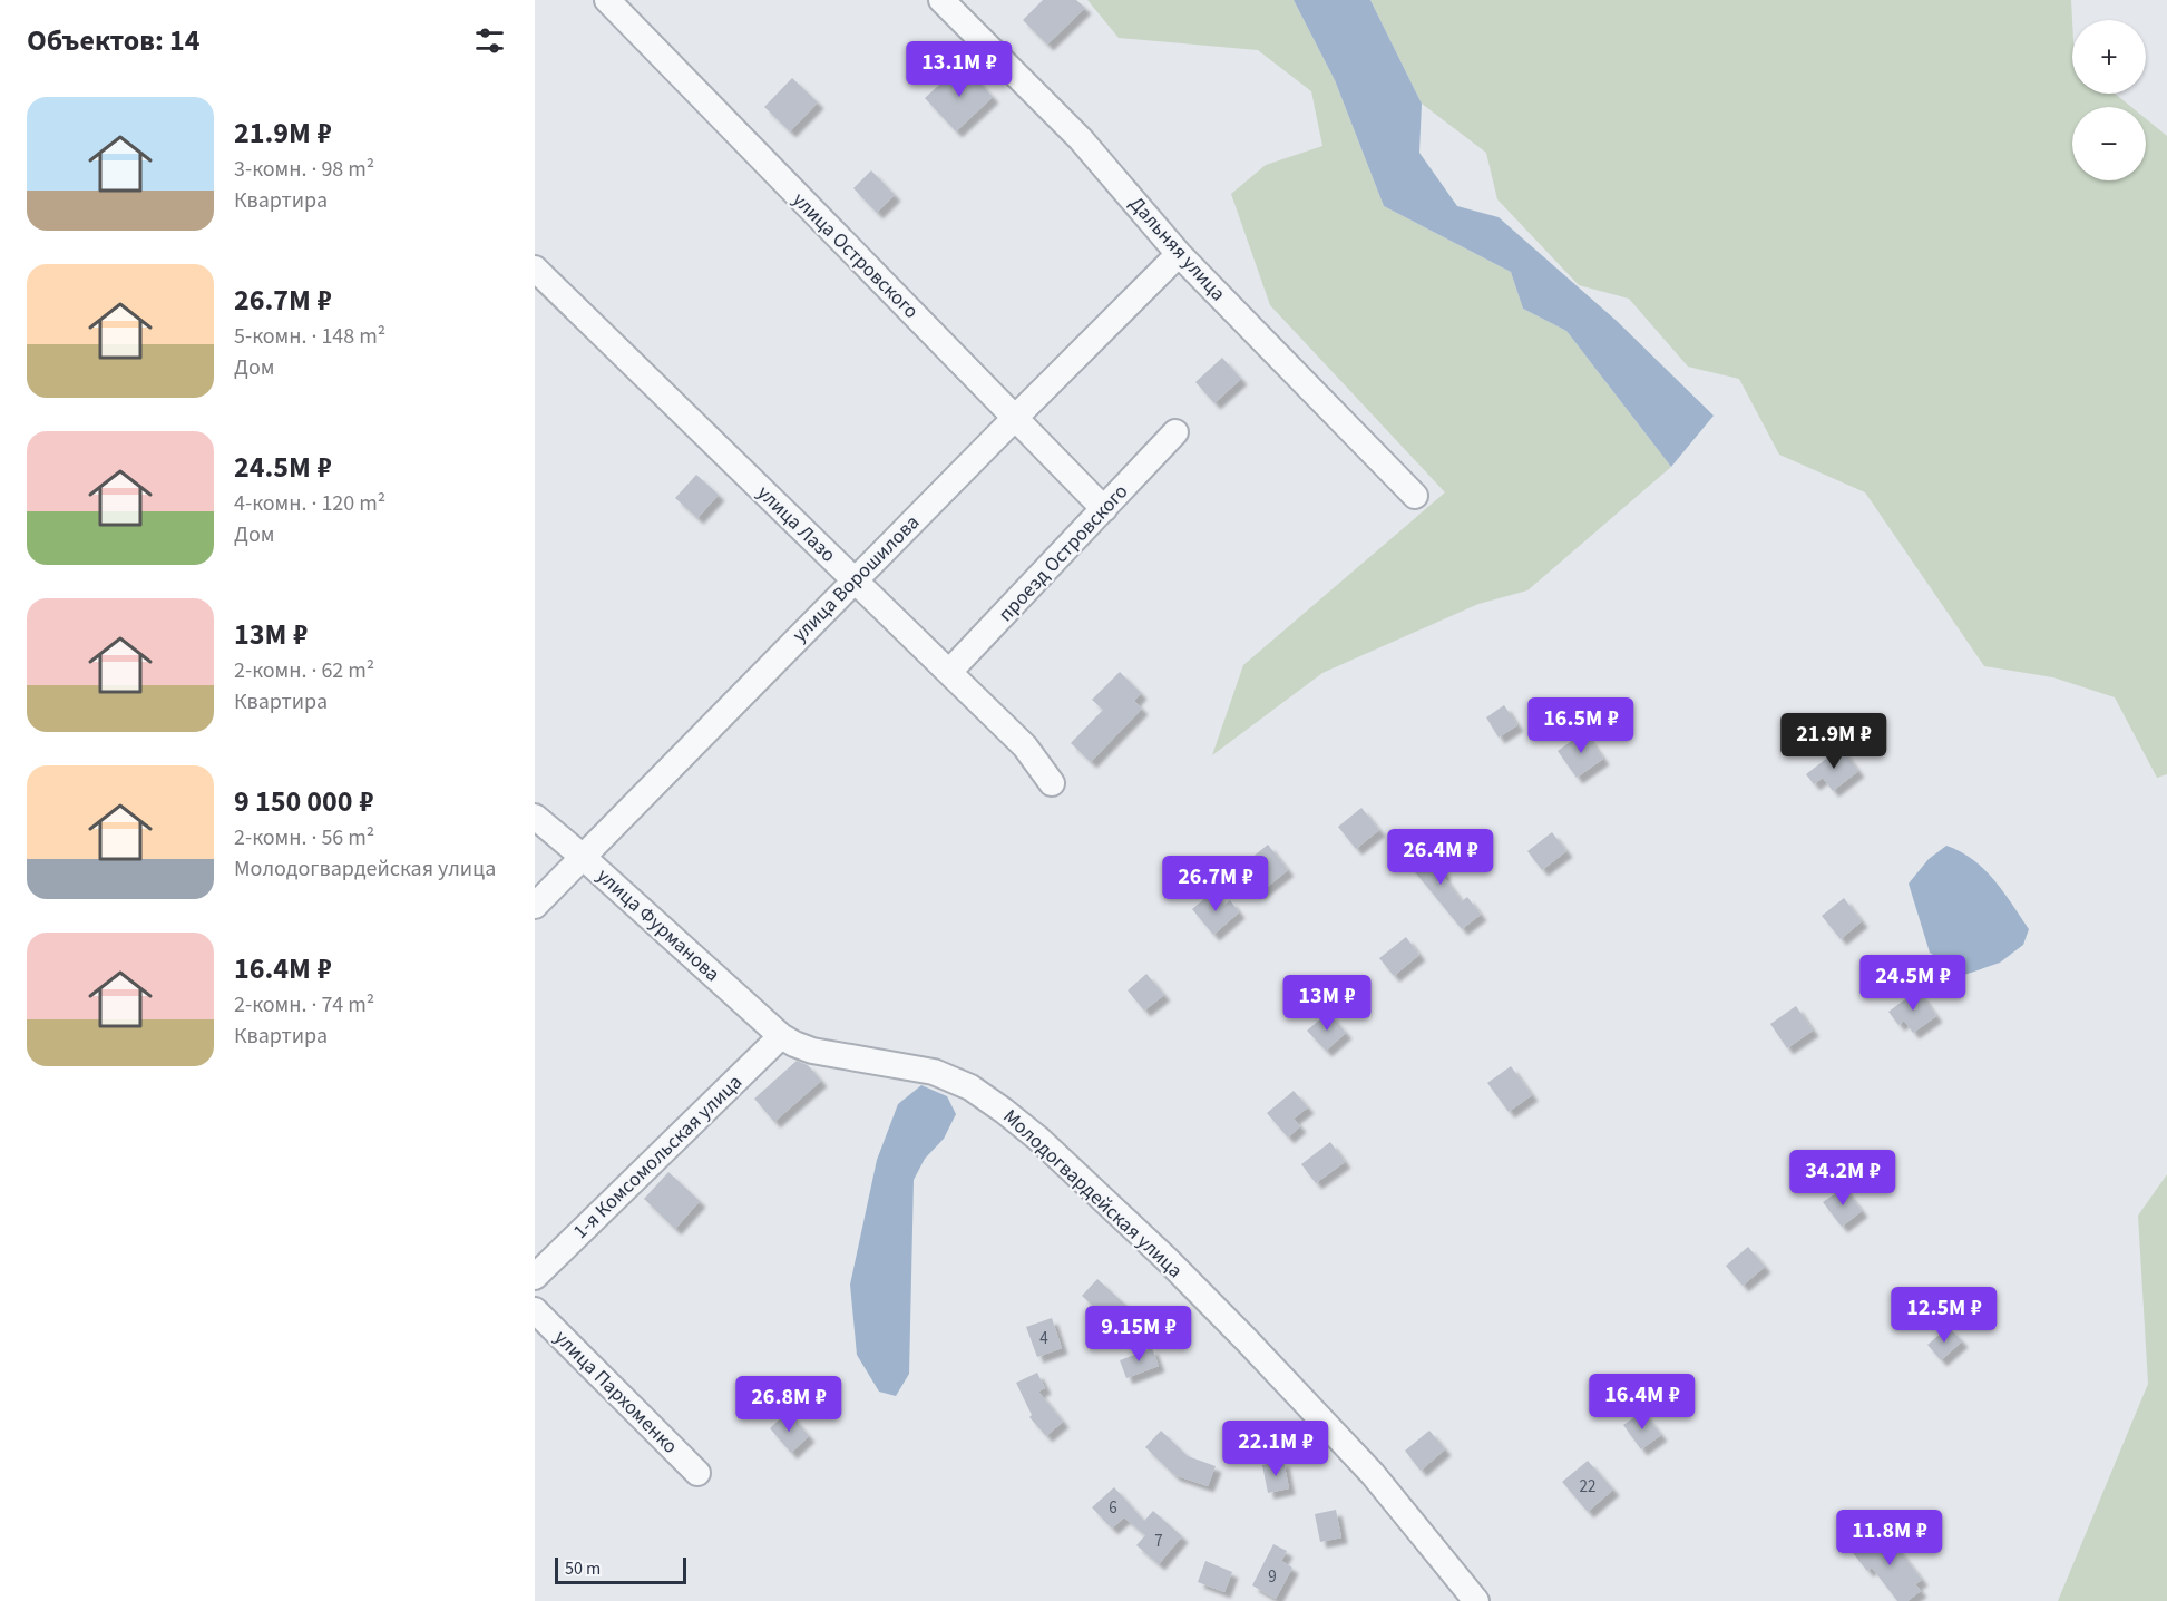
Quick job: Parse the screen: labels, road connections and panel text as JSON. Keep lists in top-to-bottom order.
{
  "streets": {
    "street": [
      "Дальняя улица",
      "улица Островского",
      "улица Лазо",
      "проезд Островского",
      "улица Ворошилова",
      "улица Фурманова",
      "1-я Комсомольская улица",
      "Молодогвардейская улица",
      "улица Пархоменко"
    ]
  },
  "crossings": [
    ["Дальняя улица", "улица Ворошилова"],
    ["улица Островского", "проезд Островского"],
    ["улица Островского", "улица Ворошилова"],
    ["улица Лазо", "проезд Островского"],
    ["улица Лазо", "улица Ворошилова"],
    ["улица Ворошилова", "улица Фурманова"],
    ["улица Фурманова", "1-я Комсомольская улица"],
    ["улица Фурманова", "Молодогвардейская улица"],
    ["1-я Комсомольская улица", "Молодогвардейская улица"]
  ],
  "house_numbers": [
    "4",
    "22",
    "6",
    "7",
    "9"
  ],
  "scale_bar": "50 m",
  "page": {
    "heading": "Объектов: 14",
    "map_buttons": ["+", "−"],
    "price": [
      "13.1M ₽",
      "16.5M ₽",
      "21.9M ₽",
      "26.4M ₽",
      "26.7M ₽",
      "24.5M ₽",
      "13M ₽",
      "34.2M ₽",
      "12.5M ₽",
      "9.15M ₽",
      "16.4M ₽",
      "26.8M ₽",
      "22.1M ₽",
      "11.8M ₽"
    ],
    "list": [
      {
        "name": "21.9M ₽",
        "note": "3-комн. · 98 m² · Квартира"
      },
      {
        "name": "26.7M ₽",
        "note": "5-комн. · 148 m² · Дом"
      },
      {
        "name": "24.5M ₽",
        "note": "4-комн. · 120 m² · Дом"
      },
      {
        "name": "13M ₽",
        "note": "2-комн. · 62 m² · Квартира"
      },
      {
        "name": "9 150 000 ₽",
        "note": "2-комн. · 56 m² · Молодогвардейская улица"
      },
      {
        "name": "16.4M ₽",
        "note": "2-комн. · 74 m² · Квартира"
      }
    ],
    "scale": "50 m"
  }
}
